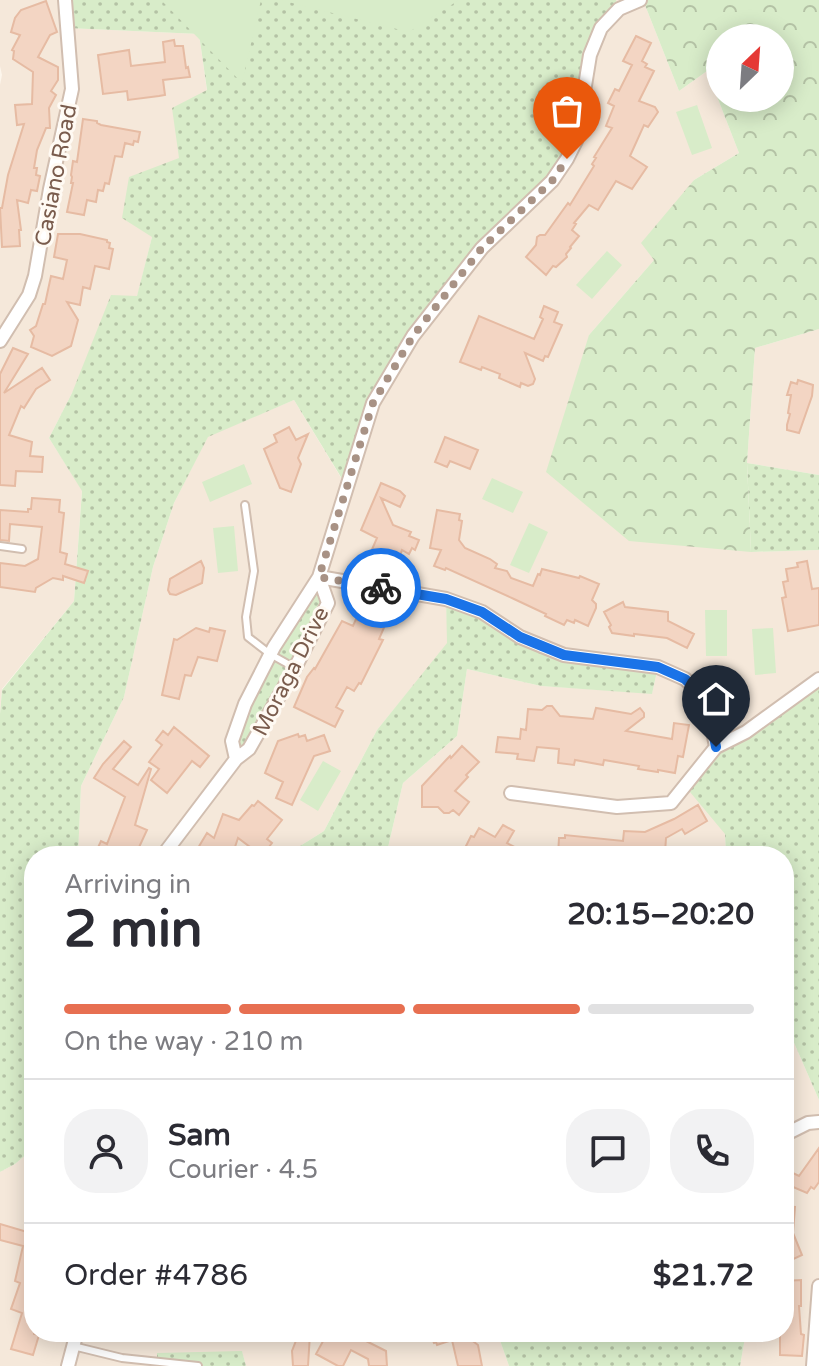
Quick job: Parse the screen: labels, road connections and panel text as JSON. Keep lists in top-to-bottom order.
{
  "streets": {
    "street": ["Casiano Road", "Moraga Drive"]
  },
  "north": "top right",
  "page": {
    "heading": ["2 min", "Arriving in", "20:15–20:20"],
    "panel": [
      "Sam",
      "Courier · 4.5",
      "Order #4786",
      "$21.72"
    ],
    "bar": "On the way · 210 m"
  }
}
